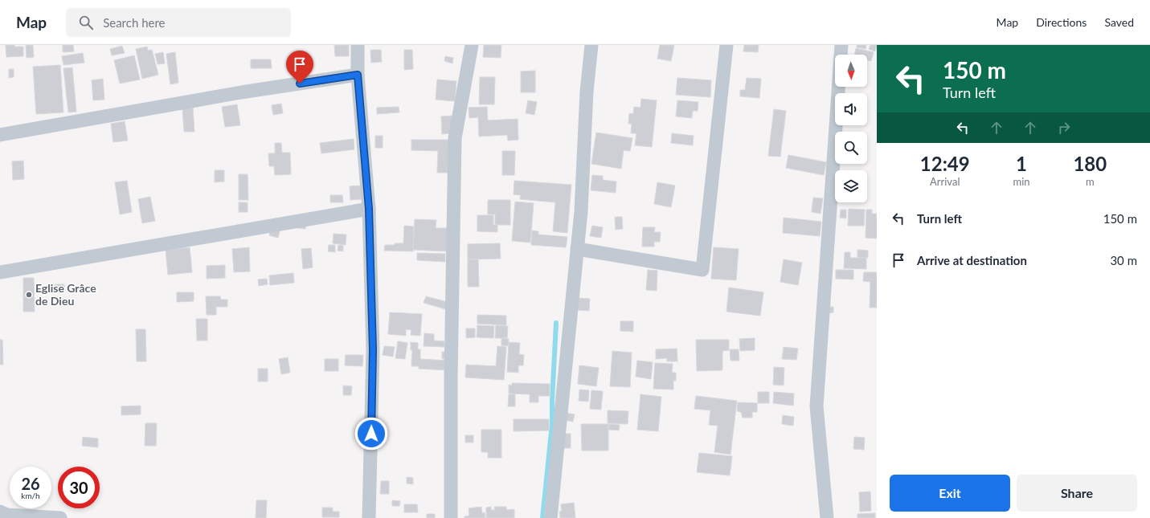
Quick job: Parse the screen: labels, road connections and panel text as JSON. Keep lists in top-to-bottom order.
{
  "places": ["Eglise Grâce de Dieu"],
  "north": "bottom",
  "page": {
    "header": "Map",
    "search": "Search here",
    "nav": ["Map", "Directions", "Saved"],
    "turn": ["150 m", "Turn left"],
    "eta": [
      "12:49",
      "Arrival",
      "1",
      "min",
      "180",
      "m"
    ],
    "list": [
      {
        "name": "Turn left",
        "value": "150 m"
      },
      {
        "name": "Arrive at destination",
        "value": "30 m"
      }
    ],
    "speed": "26 km/h",
    "limit": "30",
    "buttons": ["Exit", "Share"]
  }
}
